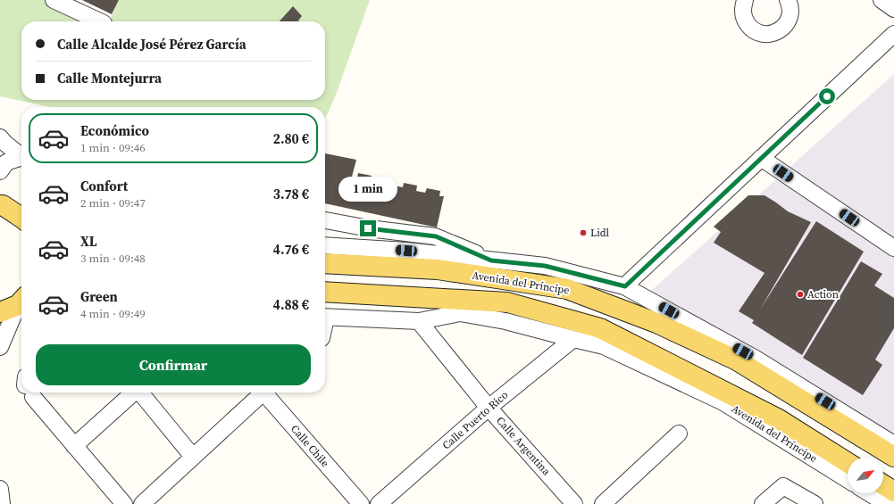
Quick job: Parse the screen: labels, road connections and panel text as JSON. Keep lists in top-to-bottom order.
{
  "streets": {
    "main road": ["Avenida del Príncipe"],
    "street": ["Calle Puerto Rico", "Calle Chile", "Calle Argentina"]
  },
  "crossings": [
    ["Avenida del Príncipe", "Calle Puerto Rico"],
    ["Avenida del Príncipe", "Calle Argentina"],
    ["Calle Puerto Rico", "Calle Argentina"]
  ],
  "places": ["Lidl", "Action"],
  "north": "top right",
  "page": {
    "banner": ["Calle Alcalde José Pérez García", "Calle Montejurra"],
    "list": [
      {
        "name": "Económico",
        "note": "1 min · 09:46",
        "value": "2.80 €"
      },
      {
        "name": "Confort",
        "note": "2 min · 09:47",
        "value": "3.78 €"
      },
      {
        "name": "XL",
        "note": "3 min · 09:48",
        "value": "4.76 €"
      },
      {
        "name": "Green",
        "note": "4 min · 09:49",
        "value": "4.88 €"
      }
    ],
    "bubble": "1 min",
    "buttons": "Confirmar"
  }
}
